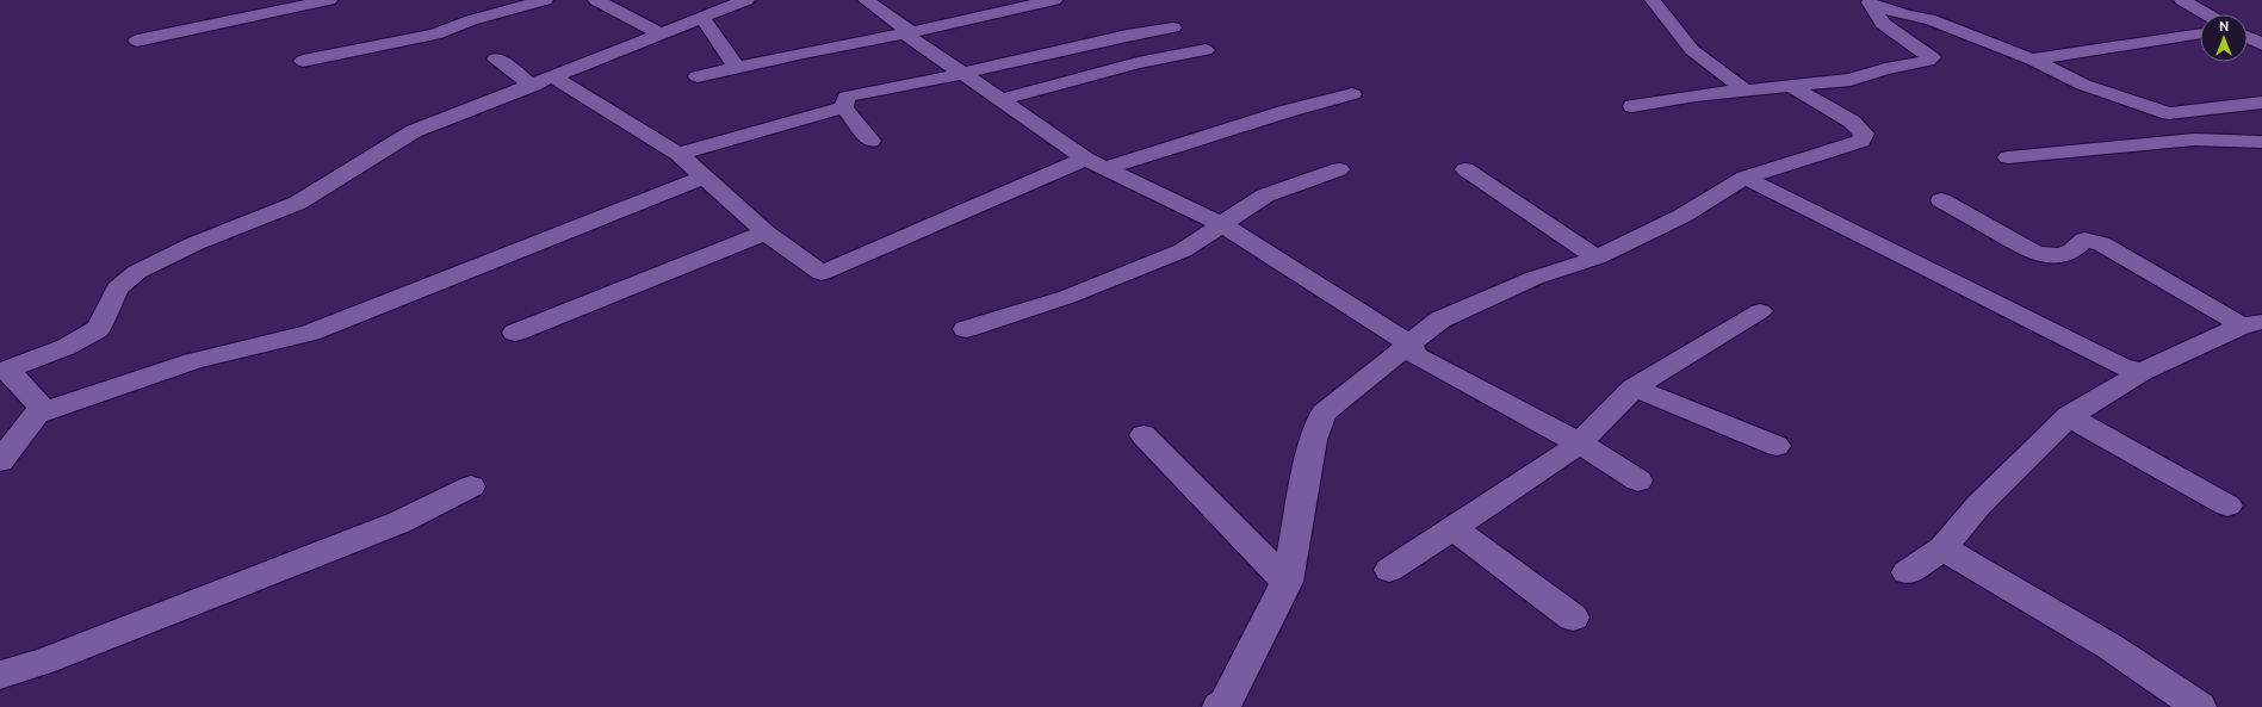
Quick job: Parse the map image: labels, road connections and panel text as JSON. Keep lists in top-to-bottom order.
{
  "north": "top"
}
